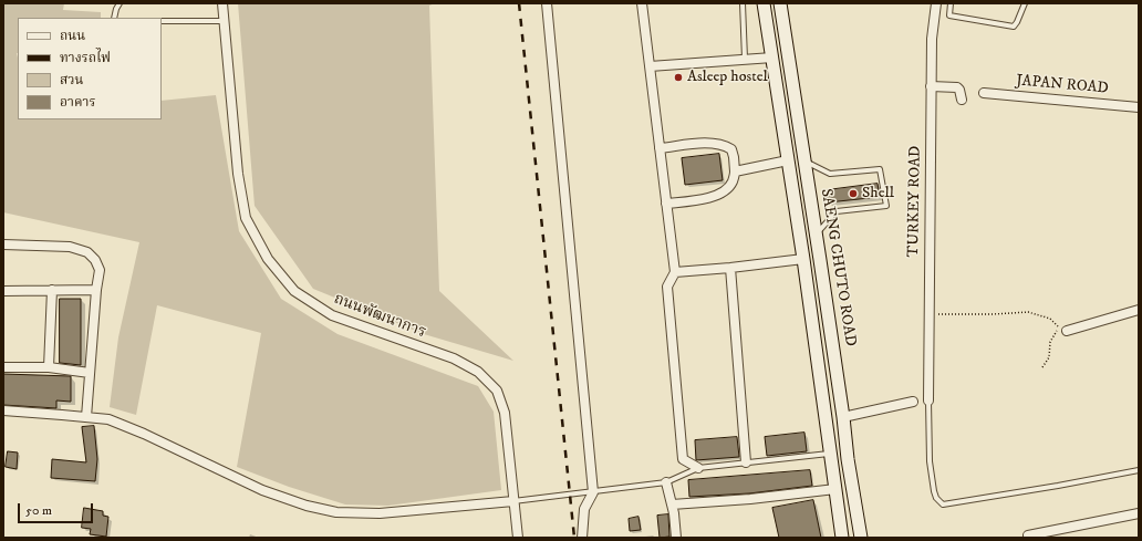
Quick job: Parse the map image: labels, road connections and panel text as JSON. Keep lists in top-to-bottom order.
{
  "streets": {
    "main road": ["SAENG CHUTO ROAD"],
    "street": ["JAPAN ROAD", "TURKEY ROAD", "ถนนพัฒนาการ"]
  },
  "places": ["Asleep hostel", "Shell"],
  "legend": [
    "ถนน",
    "ทางรถไฟ",
    "สวน",
    "อาคาร"
  ],
  "scale_bar": "50 m"
}
